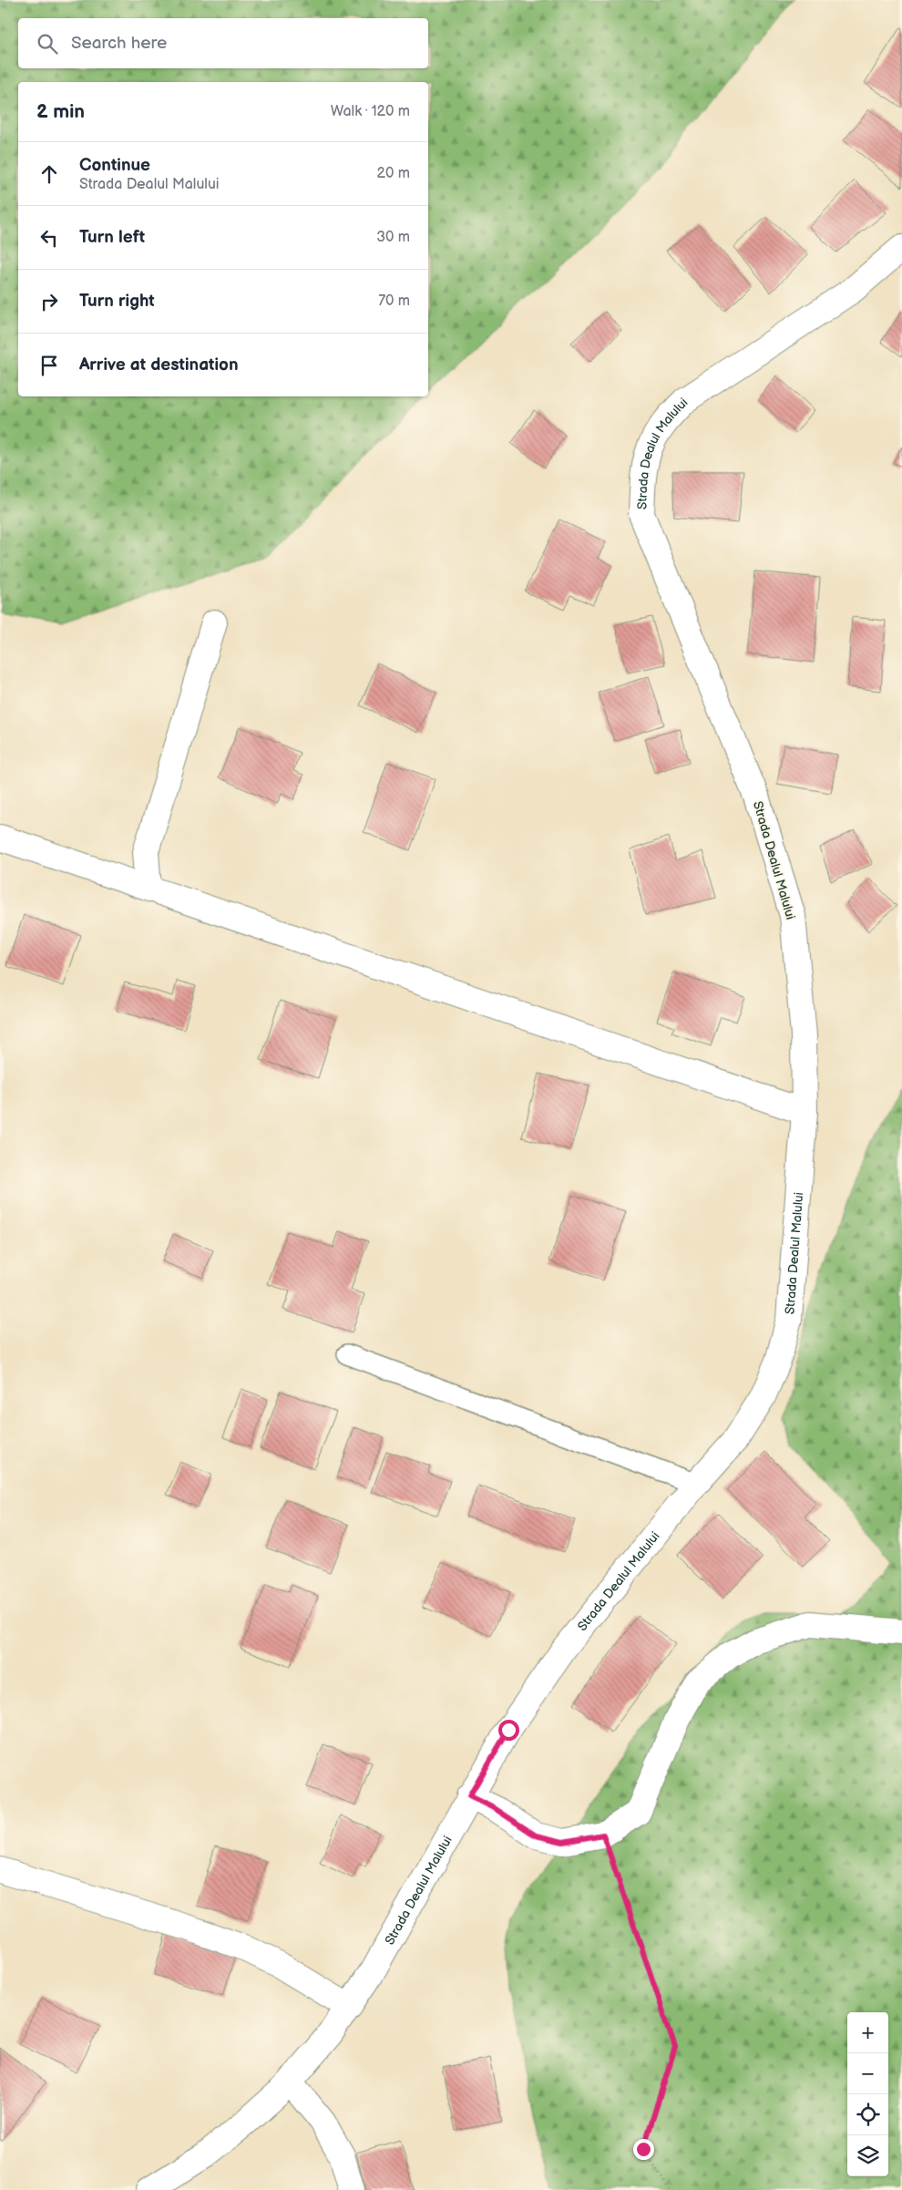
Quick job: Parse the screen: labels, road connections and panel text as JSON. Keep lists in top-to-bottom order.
{
  "streets": {
    "street": ["Strada Dealul Malului"]
  },
  "page": {
    "search": "Search here",
    "heading": ["2 min", "Walk · 120 m"],
    "list": [
      ["Continue", "Strada Dealul Malului", "20 m"],
      ["Turn left", "30 m"],
      ["Turn right", "70 m"],
      "Arrive at destination"
    ],
    "map_buttons": ["+", "−"]
  }
}
